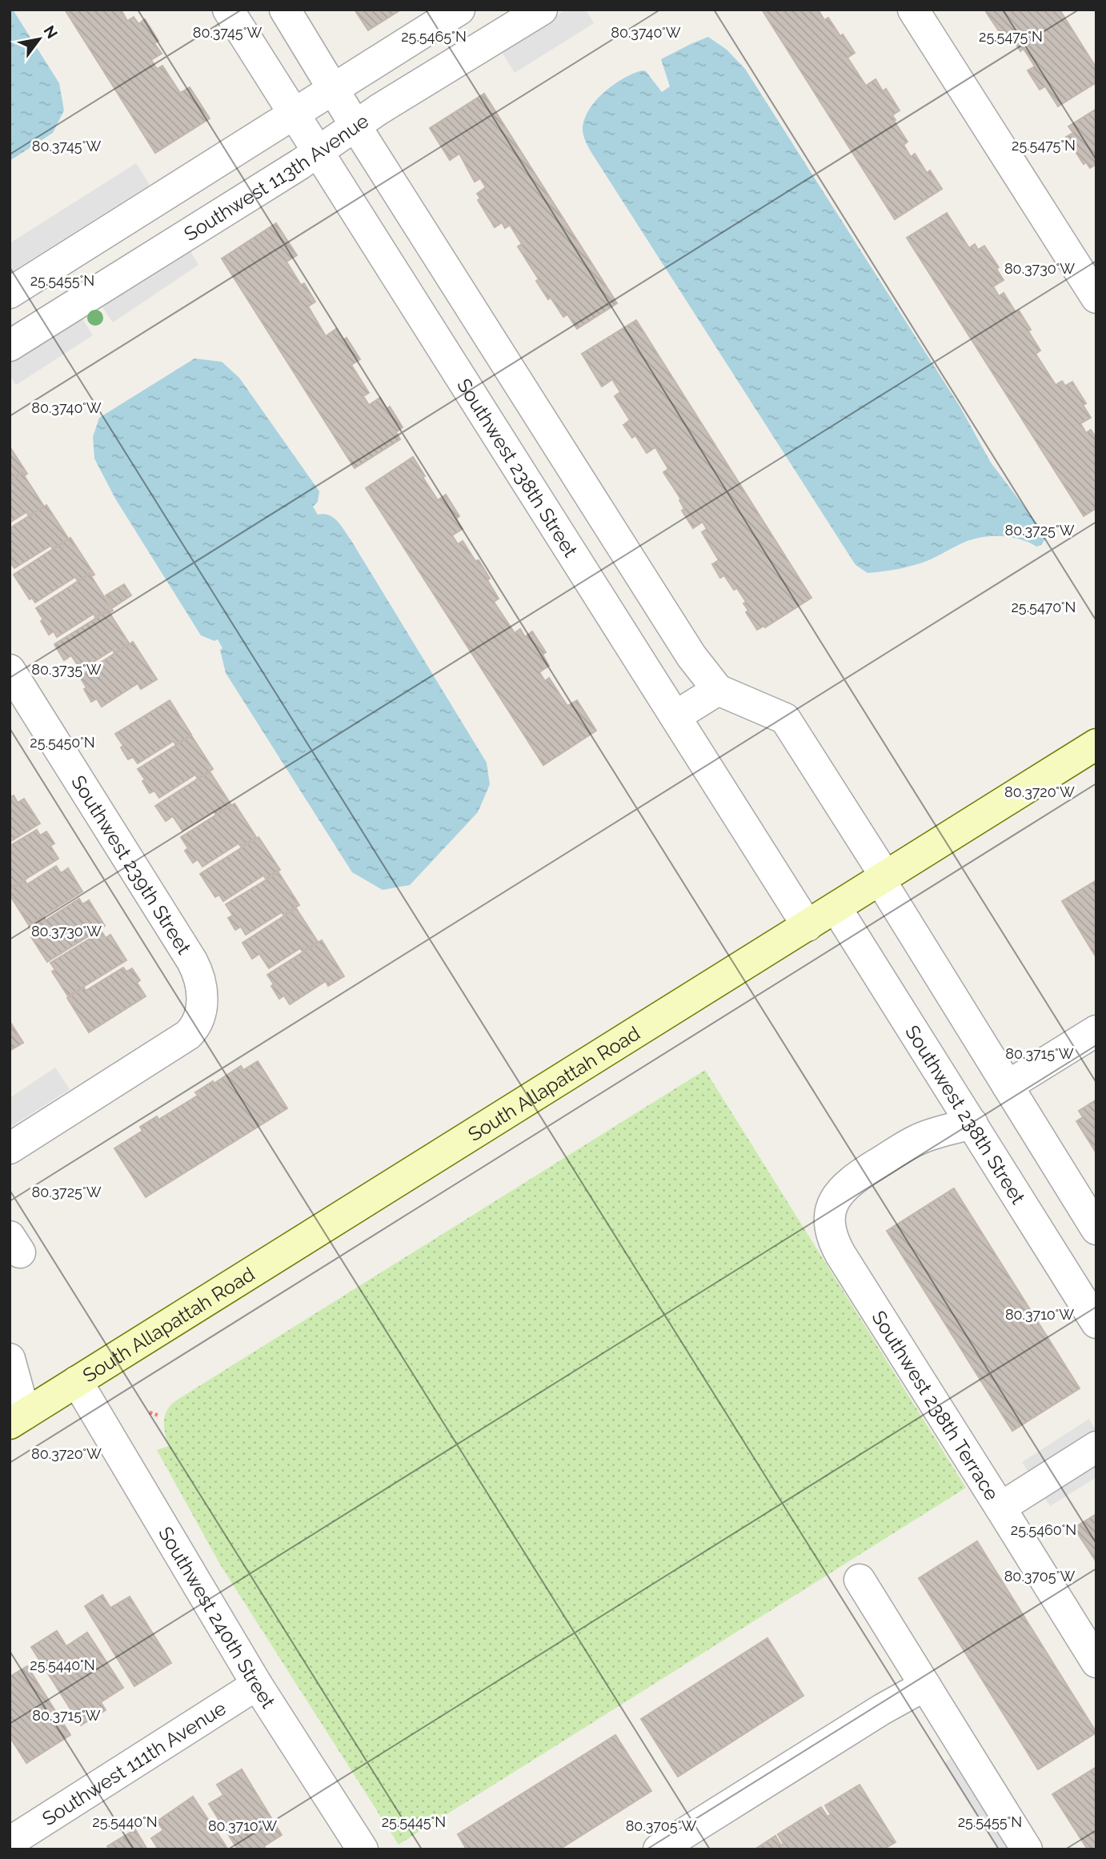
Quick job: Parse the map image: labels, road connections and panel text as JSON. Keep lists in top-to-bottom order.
{
  "streets": {
    "main road": ["South Allapattah Road"],
    "street": [
      "Southwest 113th Avenue",
      "Southwest 238th Street",
      "Southwest 239th Street",
      "Southwest 238th Terrace",
      "Southwest 240th Street",
      "Southwest 111th Avenue"
    ]
  },
  "crossings": [
    ["Southwest 113th Avenue", "Southwest 238th Street"],
    ["Southwest 238th Street", "South Allapattah Road"],
    ["Southwest 238th Street", "Southwest 238th Terrace"],
    ["South Allapattah Road", "Southwest 240th Street"],
    ["Southwest 240th Street", "Southwest 111th Avenue"]
  ],
  "north": "top right",
  "coordinates": [
    "80.3745°W",
    "80.3740°W",
    "25.5465°N",
    "25.5475°N",
    "80.3730°W",
    "25.5455°N",
    "80.3725°W",
    "25.5470°N",
    "80.3735°W",
    "25.5450°N",
    "80.3720°W",
    "80.3715°W",
    "80.3710°W",
    "25.5460°N",
    "80.3705°W",
    "25.5440°N",
    "25.5445°N"
  ]
}
